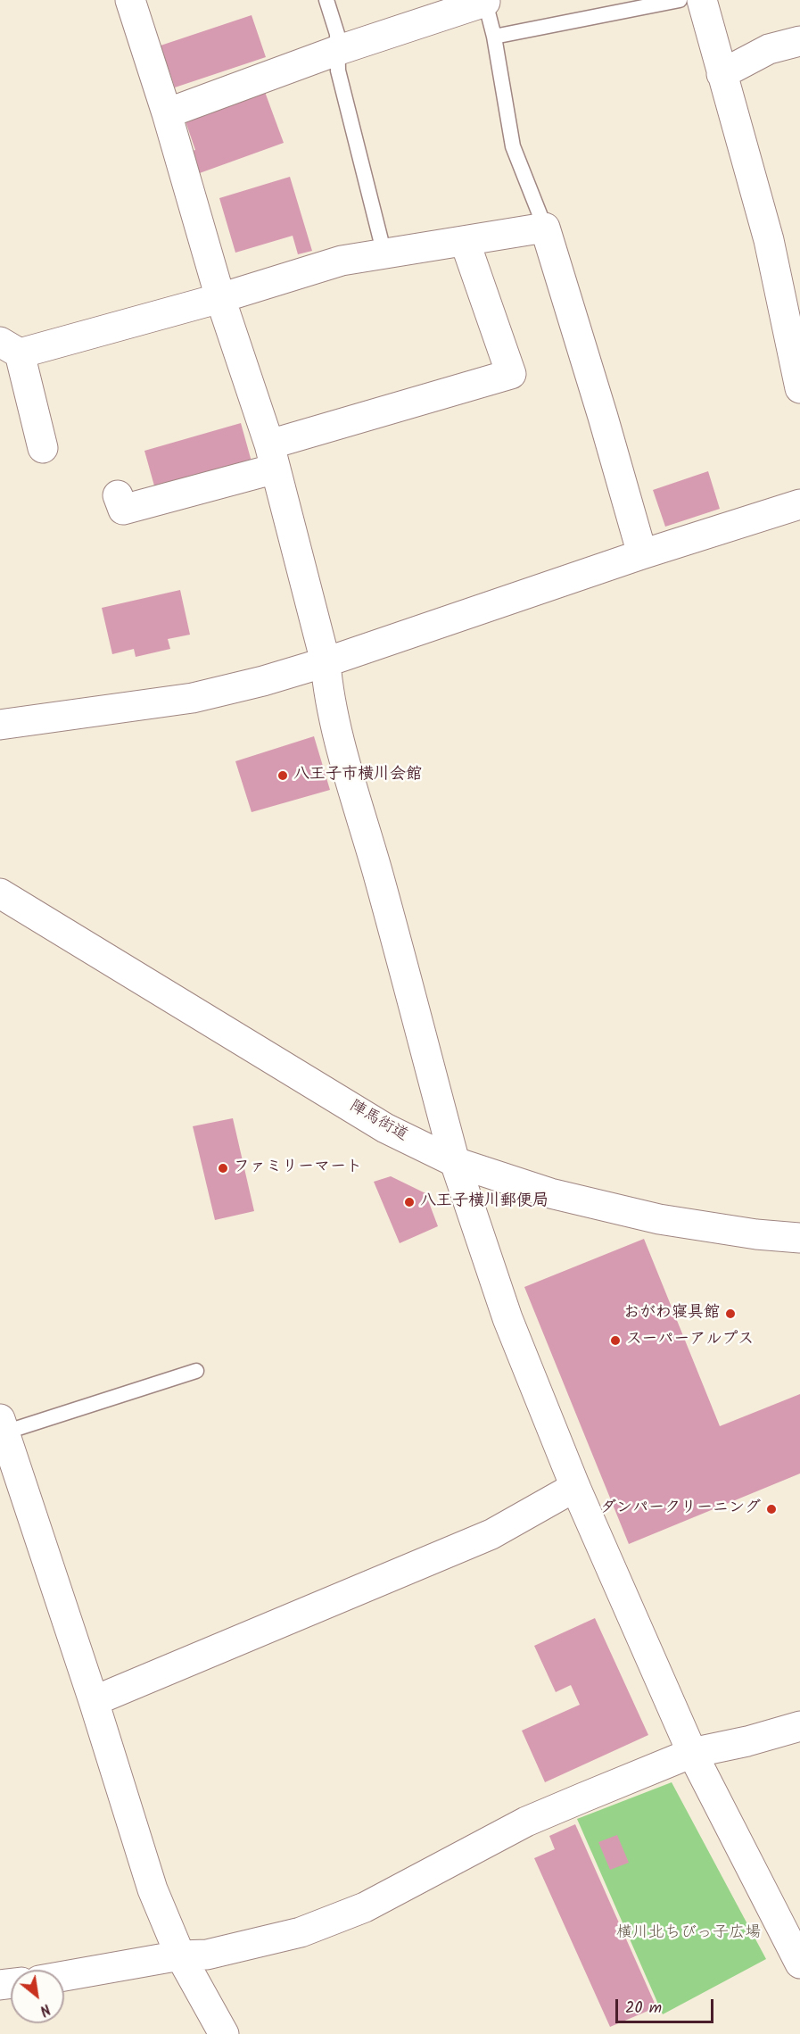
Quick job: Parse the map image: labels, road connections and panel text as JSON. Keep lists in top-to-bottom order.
{
  "streets": {
    "street": ["陣馬街道"]
  },
  "parks": ["横川北ちびっ子広場"],
  "places": [
    "八王子市横川会館",
    "ファミリーマート",
    "八王子横川郵便局",
    "おがわ寝具館",
    "スーパーアルプス",
    "ダンパークリーニング"
  ],
  "scale_bar": "20 m",
  "north": "bottom right"
}
